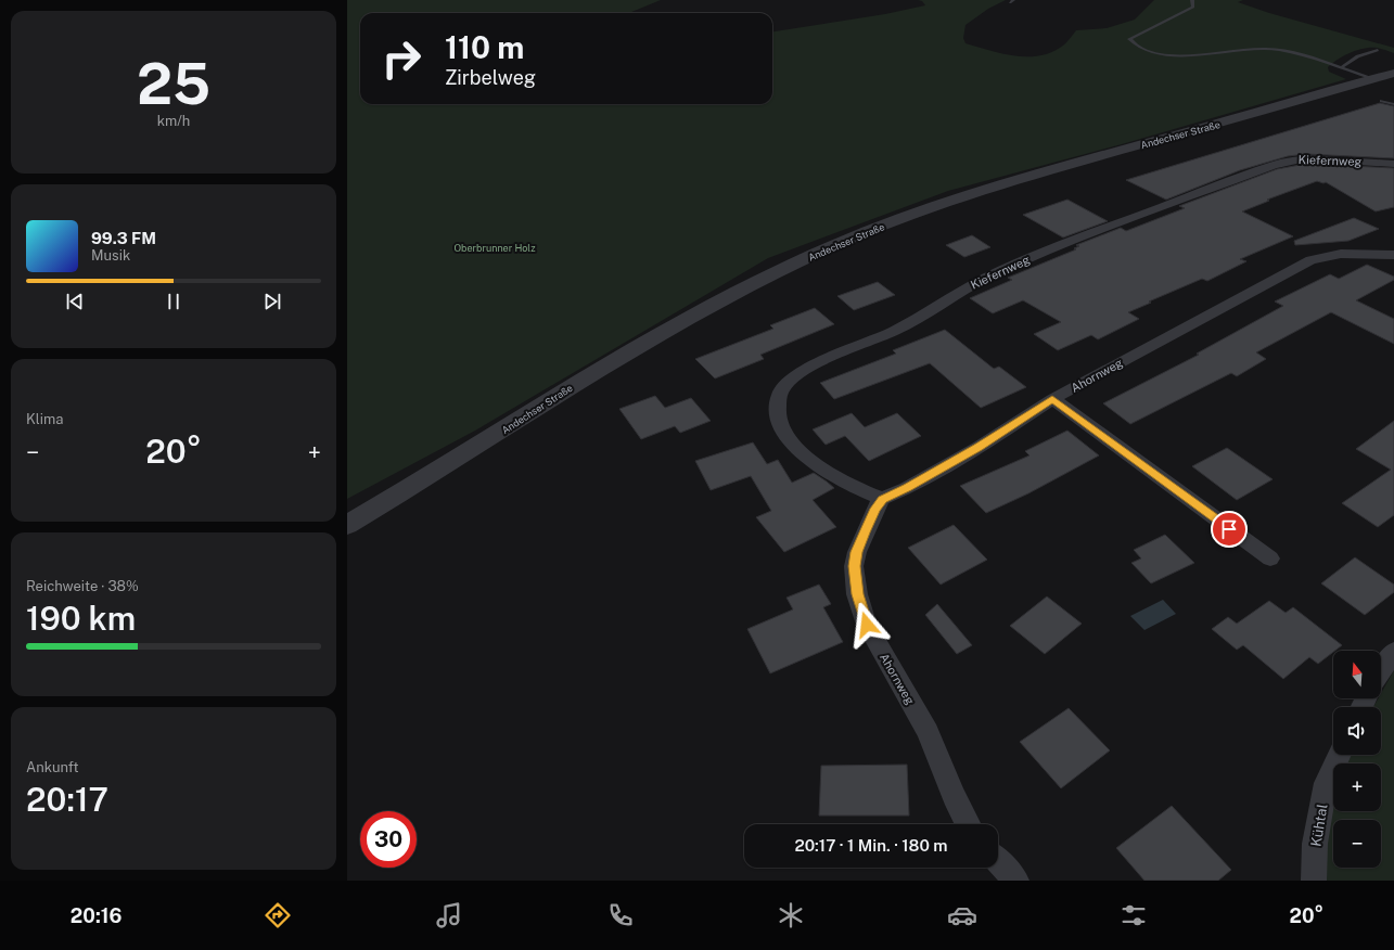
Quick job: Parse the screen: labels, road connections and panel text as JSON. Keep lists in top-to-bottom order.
{
  "streets": {
    "street": [
      "Andechser Straße",
      "Kiefernweg",
      "Ahornweg",
      "Kühtal"
    ]
  },
  "crossings": [
    ["Kiefernweg", "Ahornweg"]
  ],
  "parks": ["Oberbrunner Holz"],
  "north": "top",
  "page": {
    "tile": [
      ["25", "km/h"],
      "Klima",
      ["Reichweite · 38%", "190 km"],
      ["Ankunft", "20:17"]
    ],
    "turn": ["110 m", "Zirbelweg"],
    "song": ["99.3 FM", "Musik"],
    "heat": ["−", "20°", "+"],
    "map_buttons": ["+", "−"],
    "limit": "30",
    "trip": "20:17 · 1 Min. · 180 m",
    "tabs": ["20:16", "20°"]
  }
}
